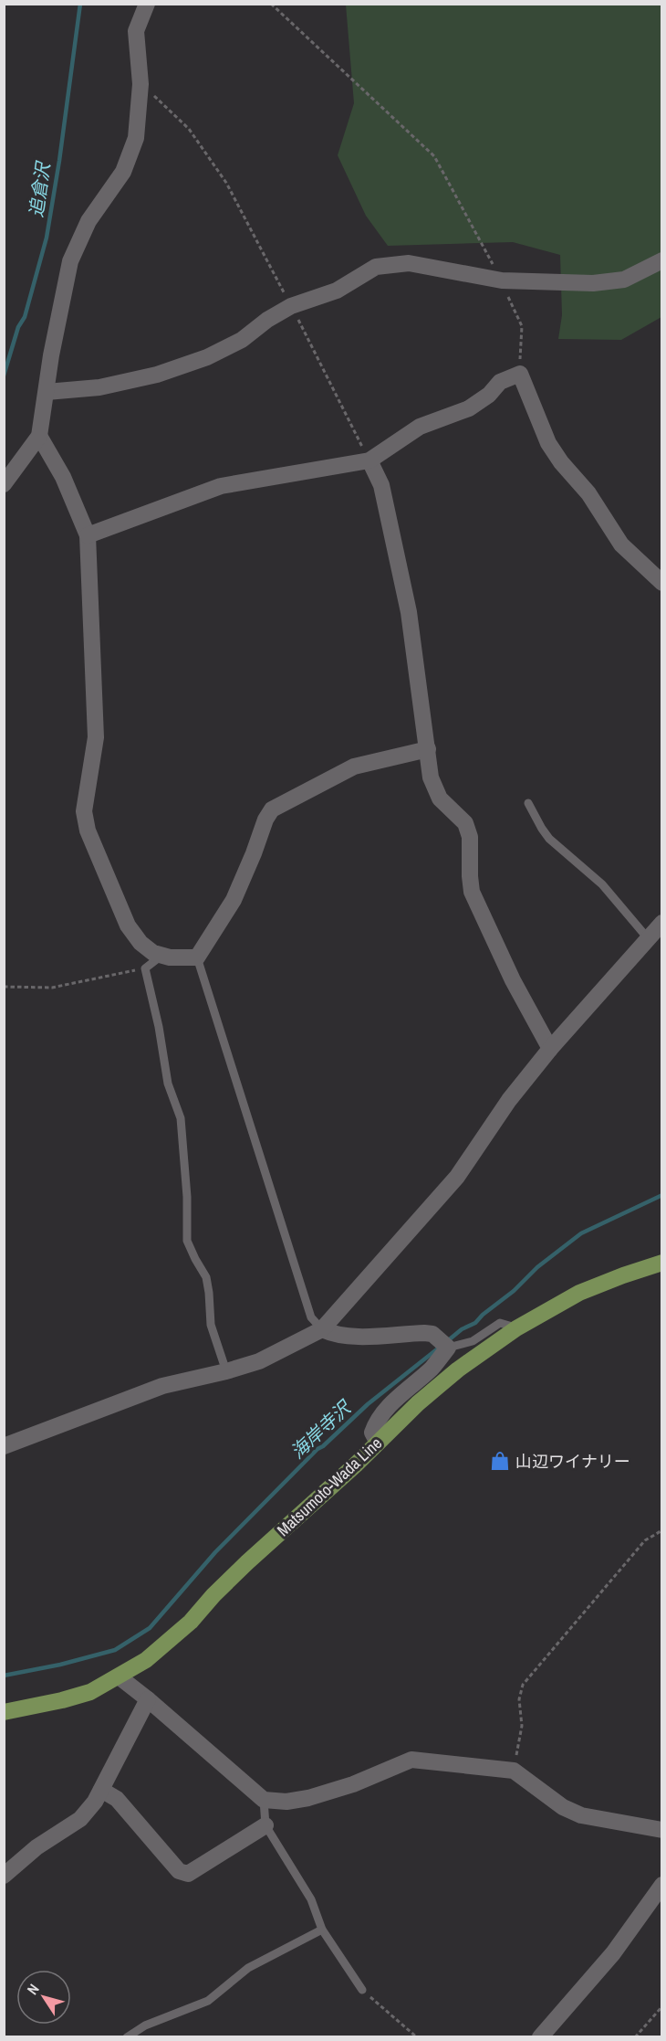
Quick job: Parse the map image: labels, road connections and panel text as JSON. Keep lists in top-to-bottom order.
{
  "streets": {
    "main road": ["Matsumoto-Wada Line"]
  },
  "water": ["追倉沢", "海岸寺沢"],
  "places": {
    "shop": ["山辺ワイナリー"]
  },
  "north": "top left"
}
